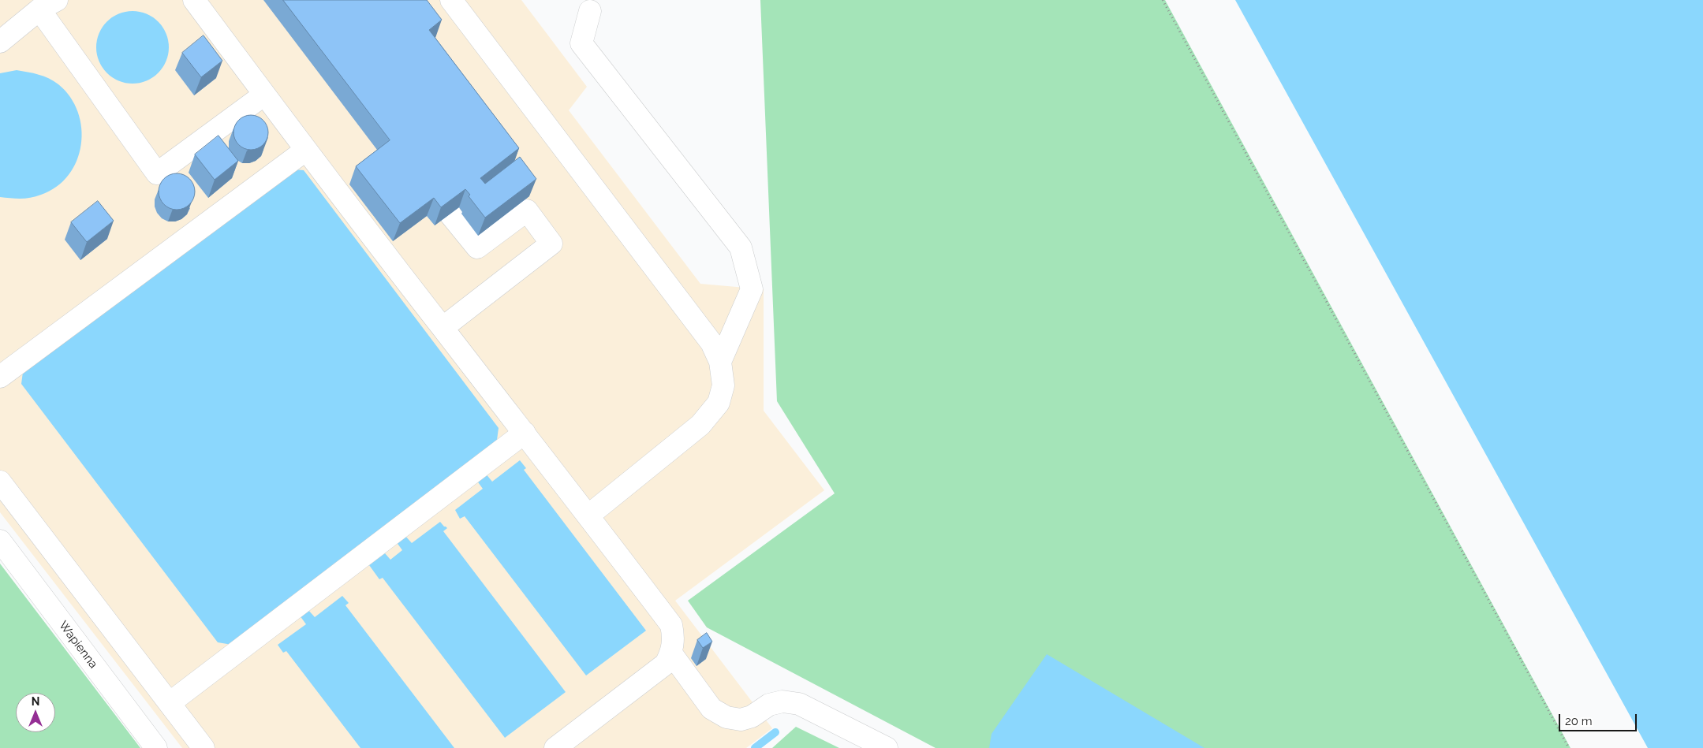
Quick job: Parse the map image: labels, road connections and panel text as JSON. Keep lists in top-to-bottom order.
{
  "streets": {
    "street": ["Wapienna"]
  },
  "scale_bar": "20 m",
  "north": "top"
}
